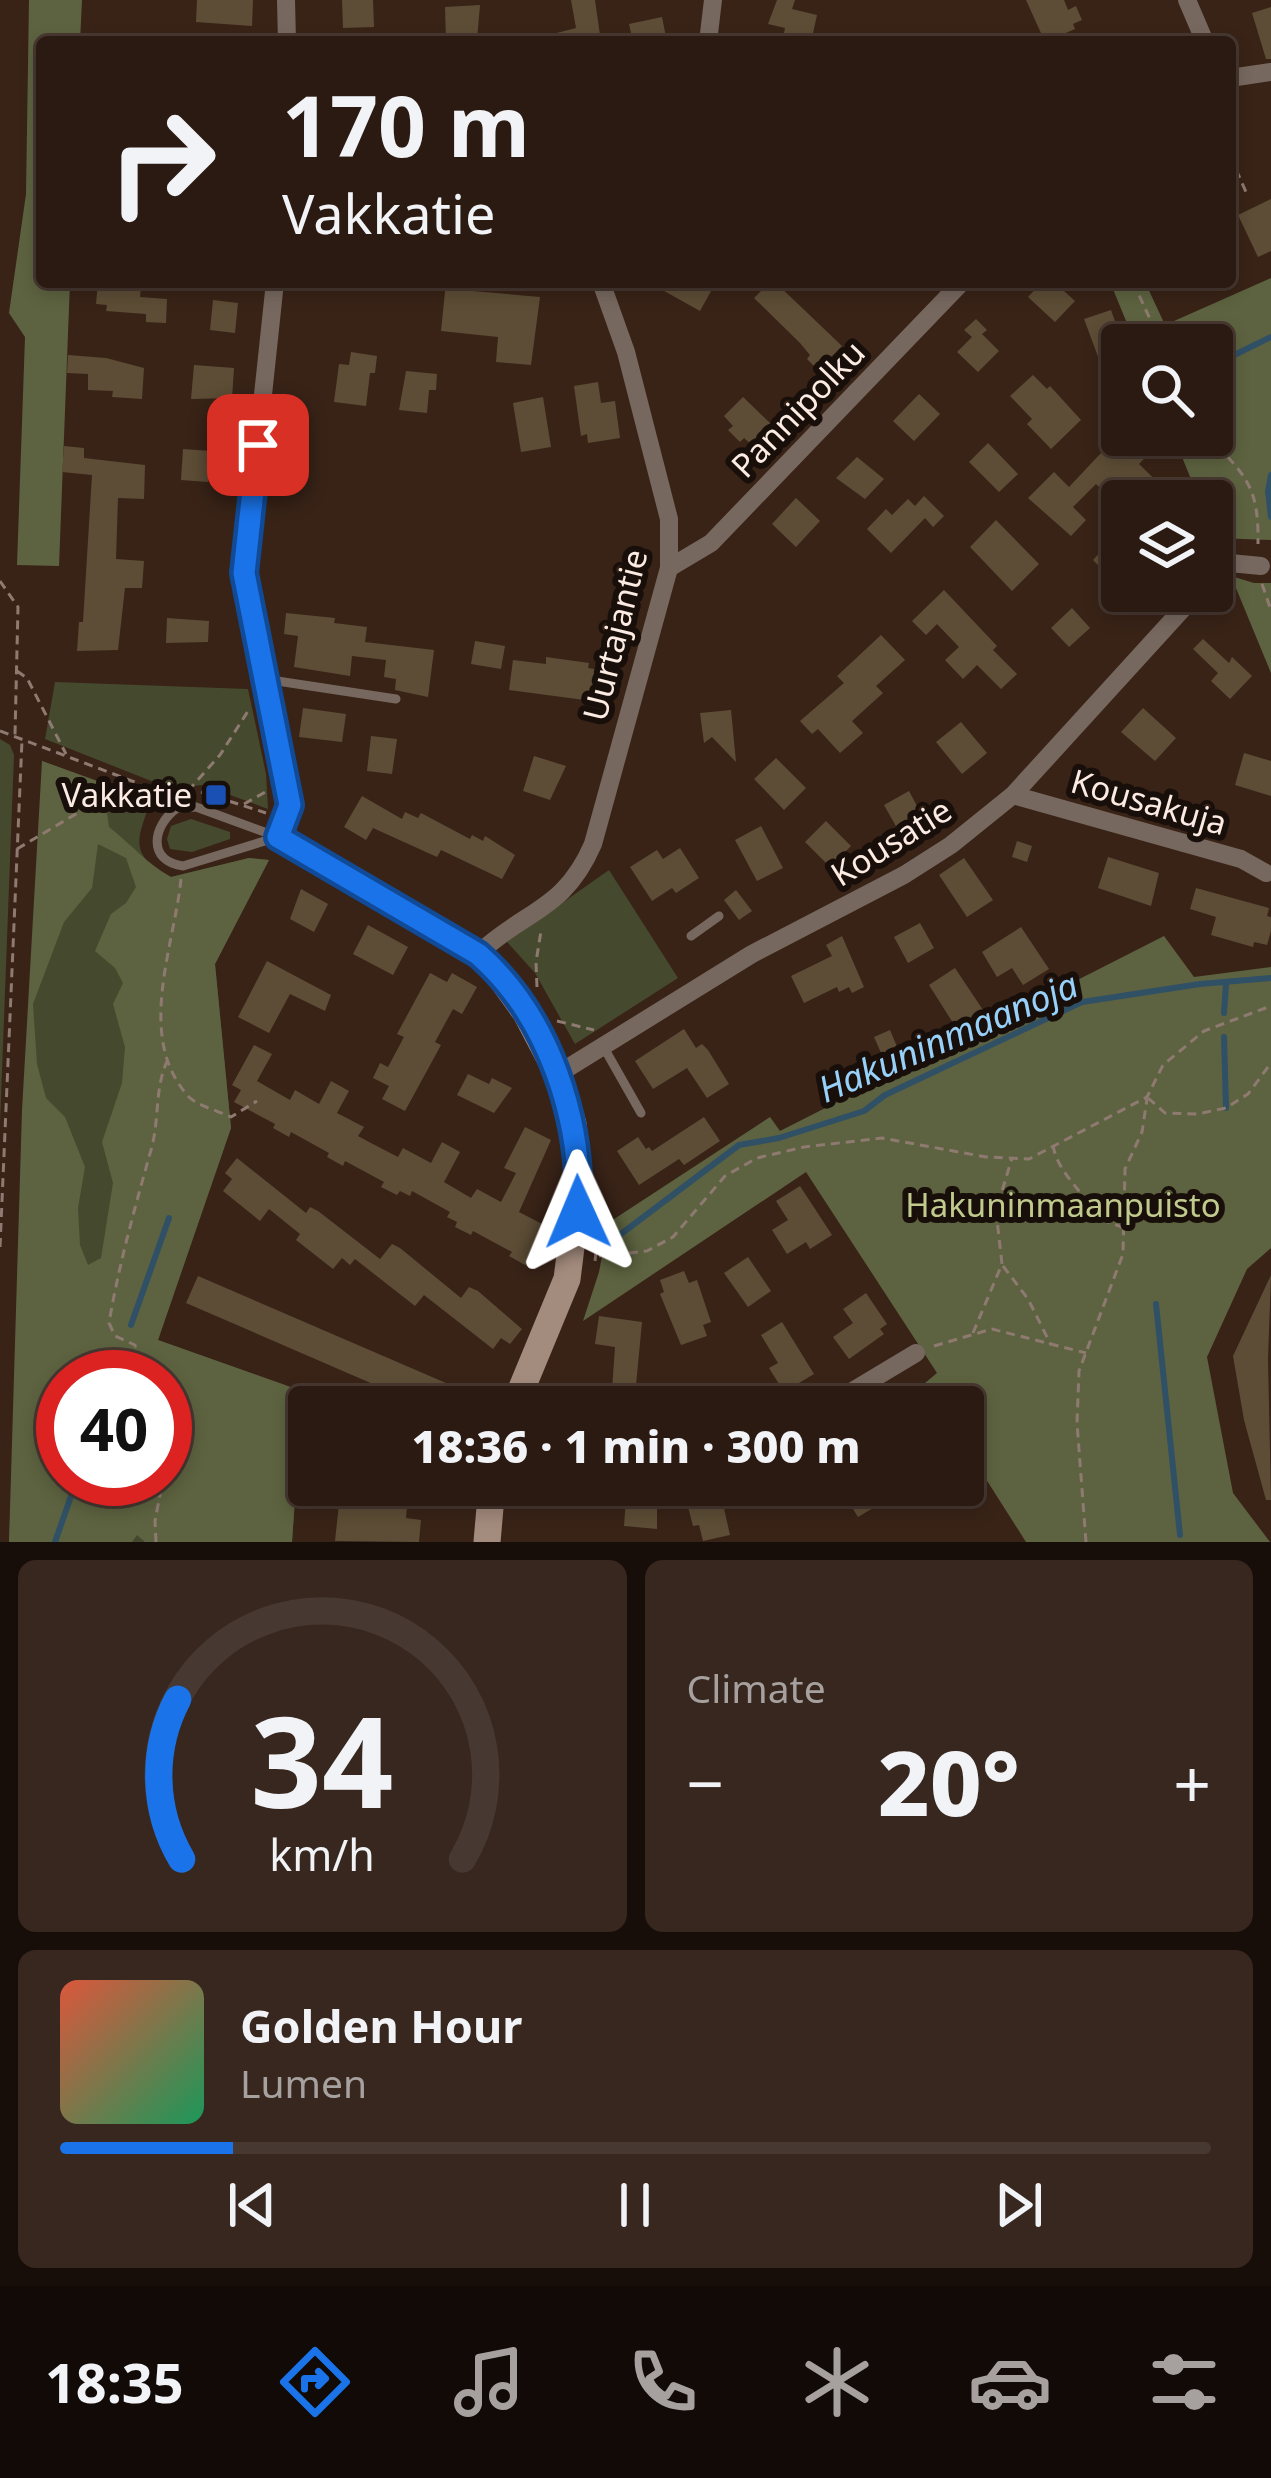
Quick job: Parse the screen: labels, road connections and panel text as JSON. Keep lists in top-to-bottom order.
{
  "streets": {
    "street": [
      "Pannipolku",
      "Uurtajantie",
      "Kousakuja",
      "Kousatie"
    ]
  },
  "crossings": [
    ["Pannipolku", "Uurtajantie"],
    ["Kousakuja", "Kousatie"]
  ],
  "water": ["Hakuninmaanoja"],
  "parks": ["Hakuninmaanpuisto"],
  "places": {
    "transit": ["Vakkatie"]
  },
  "page": {
    "turn": ["170 m", "Vakkatie"],
    "limit": "40",
    "trip": "18:36 · 1 min · 300 m",
    "tile": "Climate",
    "heat": ["−", "20°", "+"],
    "song": ["Golden Hour", "Lumen"],
    "tabs": "18:35",
    "gauge": ["34", "km/h"]
  }
}
